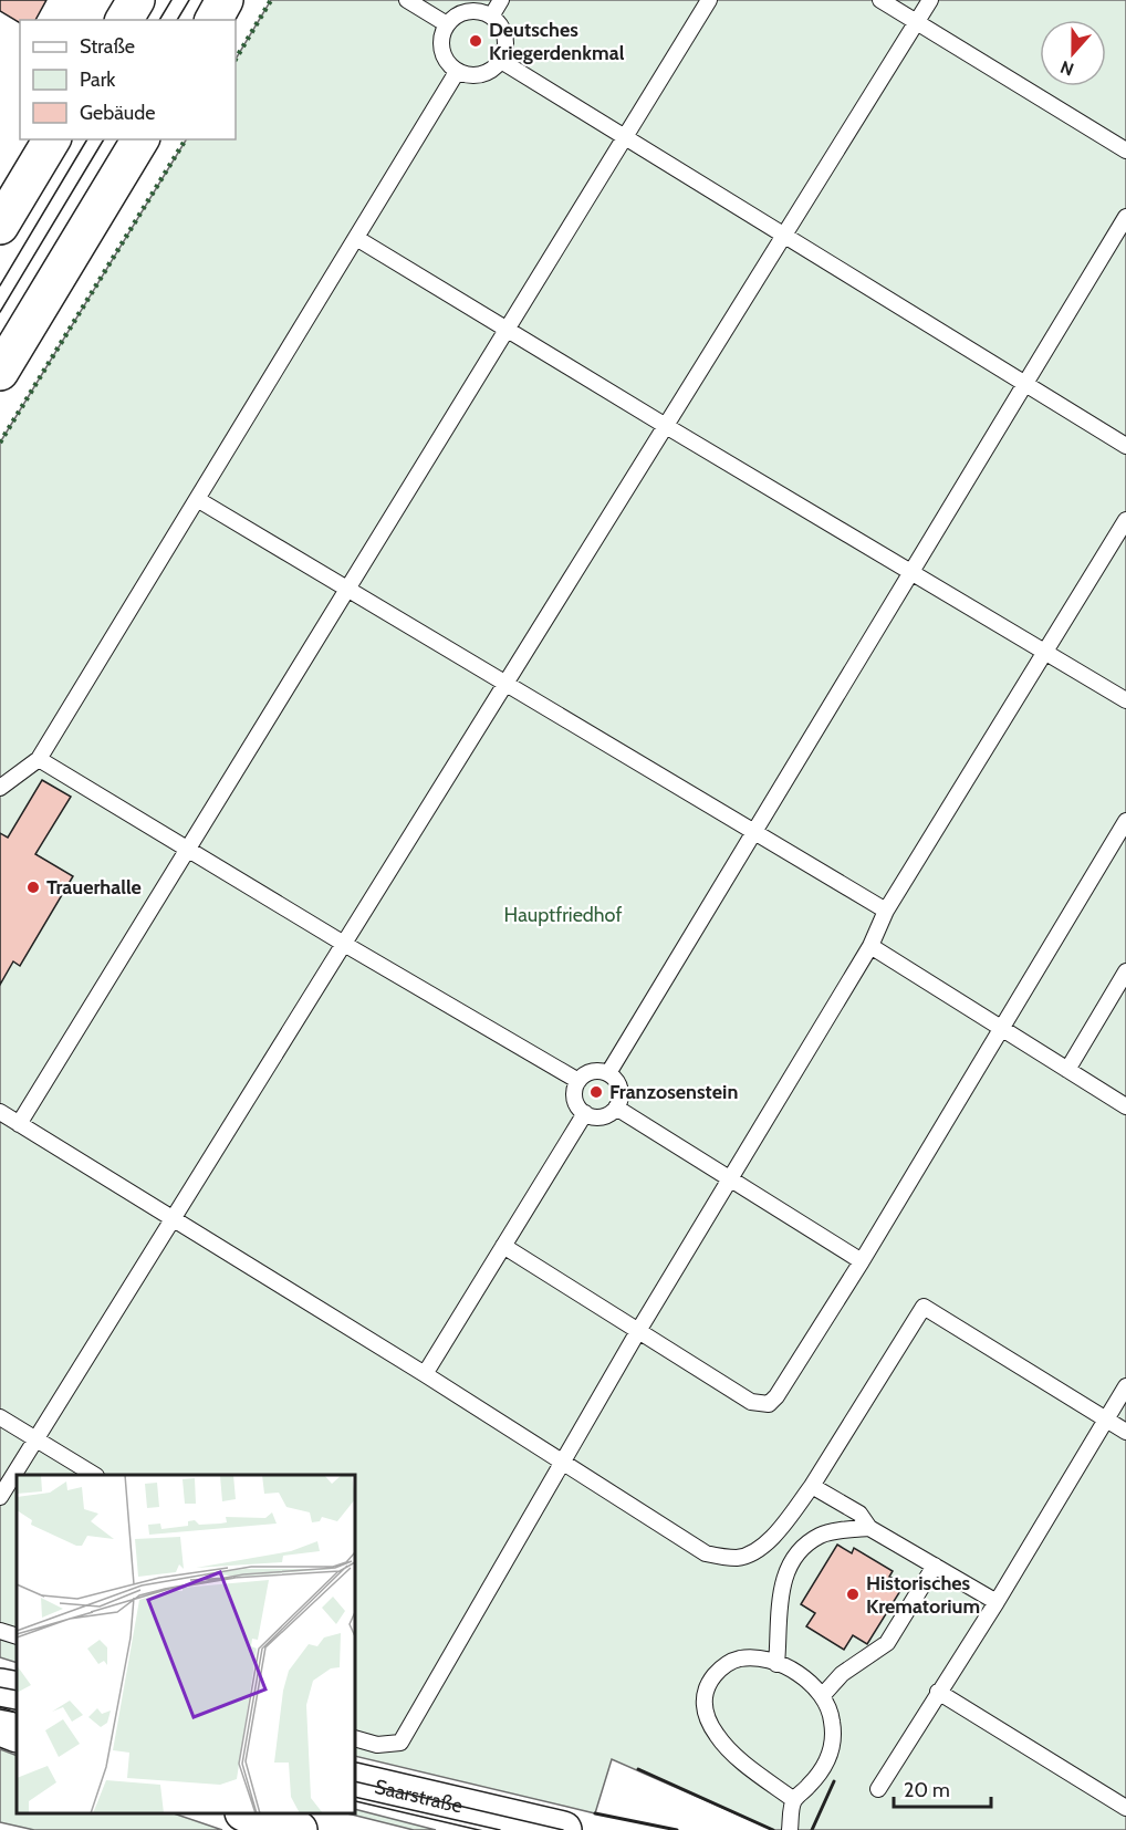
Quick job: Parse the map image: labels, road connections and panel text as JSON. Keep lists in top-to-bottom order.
{
  "streets": {
    "main road": ["Saarstraße"]
  },
  "parks": ["Hauptfriedhof"],
  "places": [
    "Deutsches Kriegerdenkmal",
    "Trauerhalle",
    "Franzosenstein",
    "Historisches Krematorium"
  ],
  "legend": ["Straße", "Park", "Gebäude"],
  "scale_bar": "20 m",
  "north": "bottom"
}
